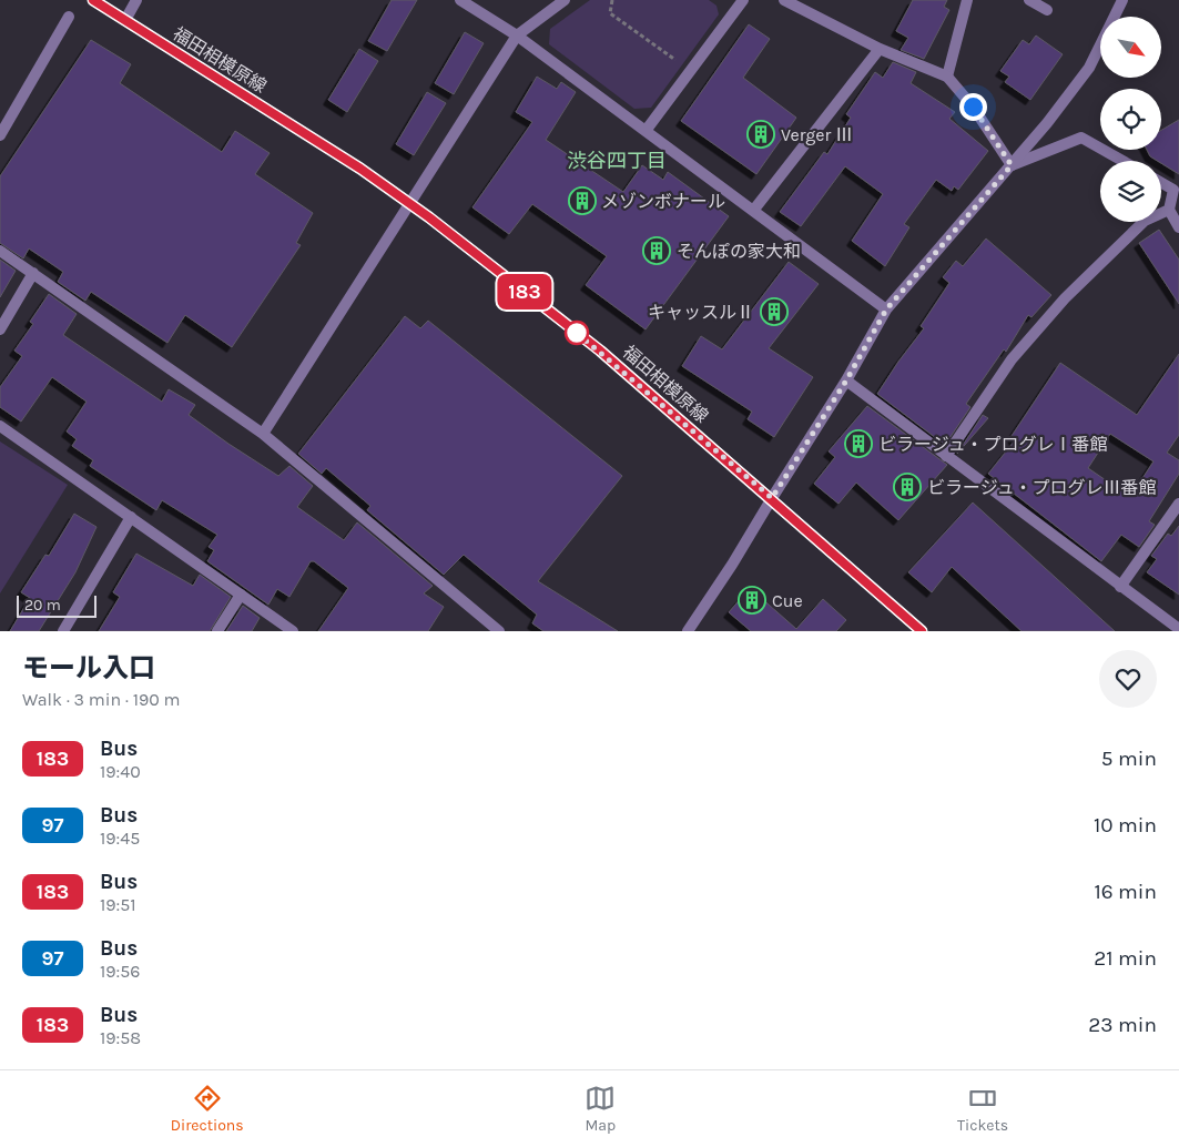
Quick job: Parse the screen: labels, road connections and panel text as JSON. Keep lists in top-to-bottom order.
{
  "streets": {
    "street": ["福田相模原線"]
  },
  "districts": ["渋谷四丁目"],
  "places": {
    "building": [
      "Verger Ⅲ",
      "メゾンボナール",
      "そんぽの家大和",
      "キャッスルⅡ",
      "ビラージュ・プログレⅠ番館",
      "ビラージュ・プログレⅢ番館",
      "Cue"
    ]
  },
  "lines": ["bus line 183"],
  "scale_bar": "20 m",
  "north": "bottom right",
  "page": {
    "on_map": "183",
    "scale": "20 m",
    "heading": ["モール入口", "Walk · 3 min · 190 m"],
    "list": [
      {
        "mark": "183",
        "name": "Bus",
        "note": "19:40",
        "value": "5 min"
      },
      {
        "mark": "97",
        "name": "Bus",
        "note": "19:45",
        "value": "10 min"
      },
      {
        "mark": "183",
        "name": "Bus",
        "note": "19:51",
        "value": "16 min"
      },
      {
        "mark": "97",
        "name": "Bus",
        "note": "19:56",
        "value": "21 min"
      },
      {
        "mark": "183",
        "name": "Bus",
        "note": "19:58",
        "value": "23 min"
      }
    ],
    "tabs": ["Directions", "Map", "Tickets"]
  }
}
